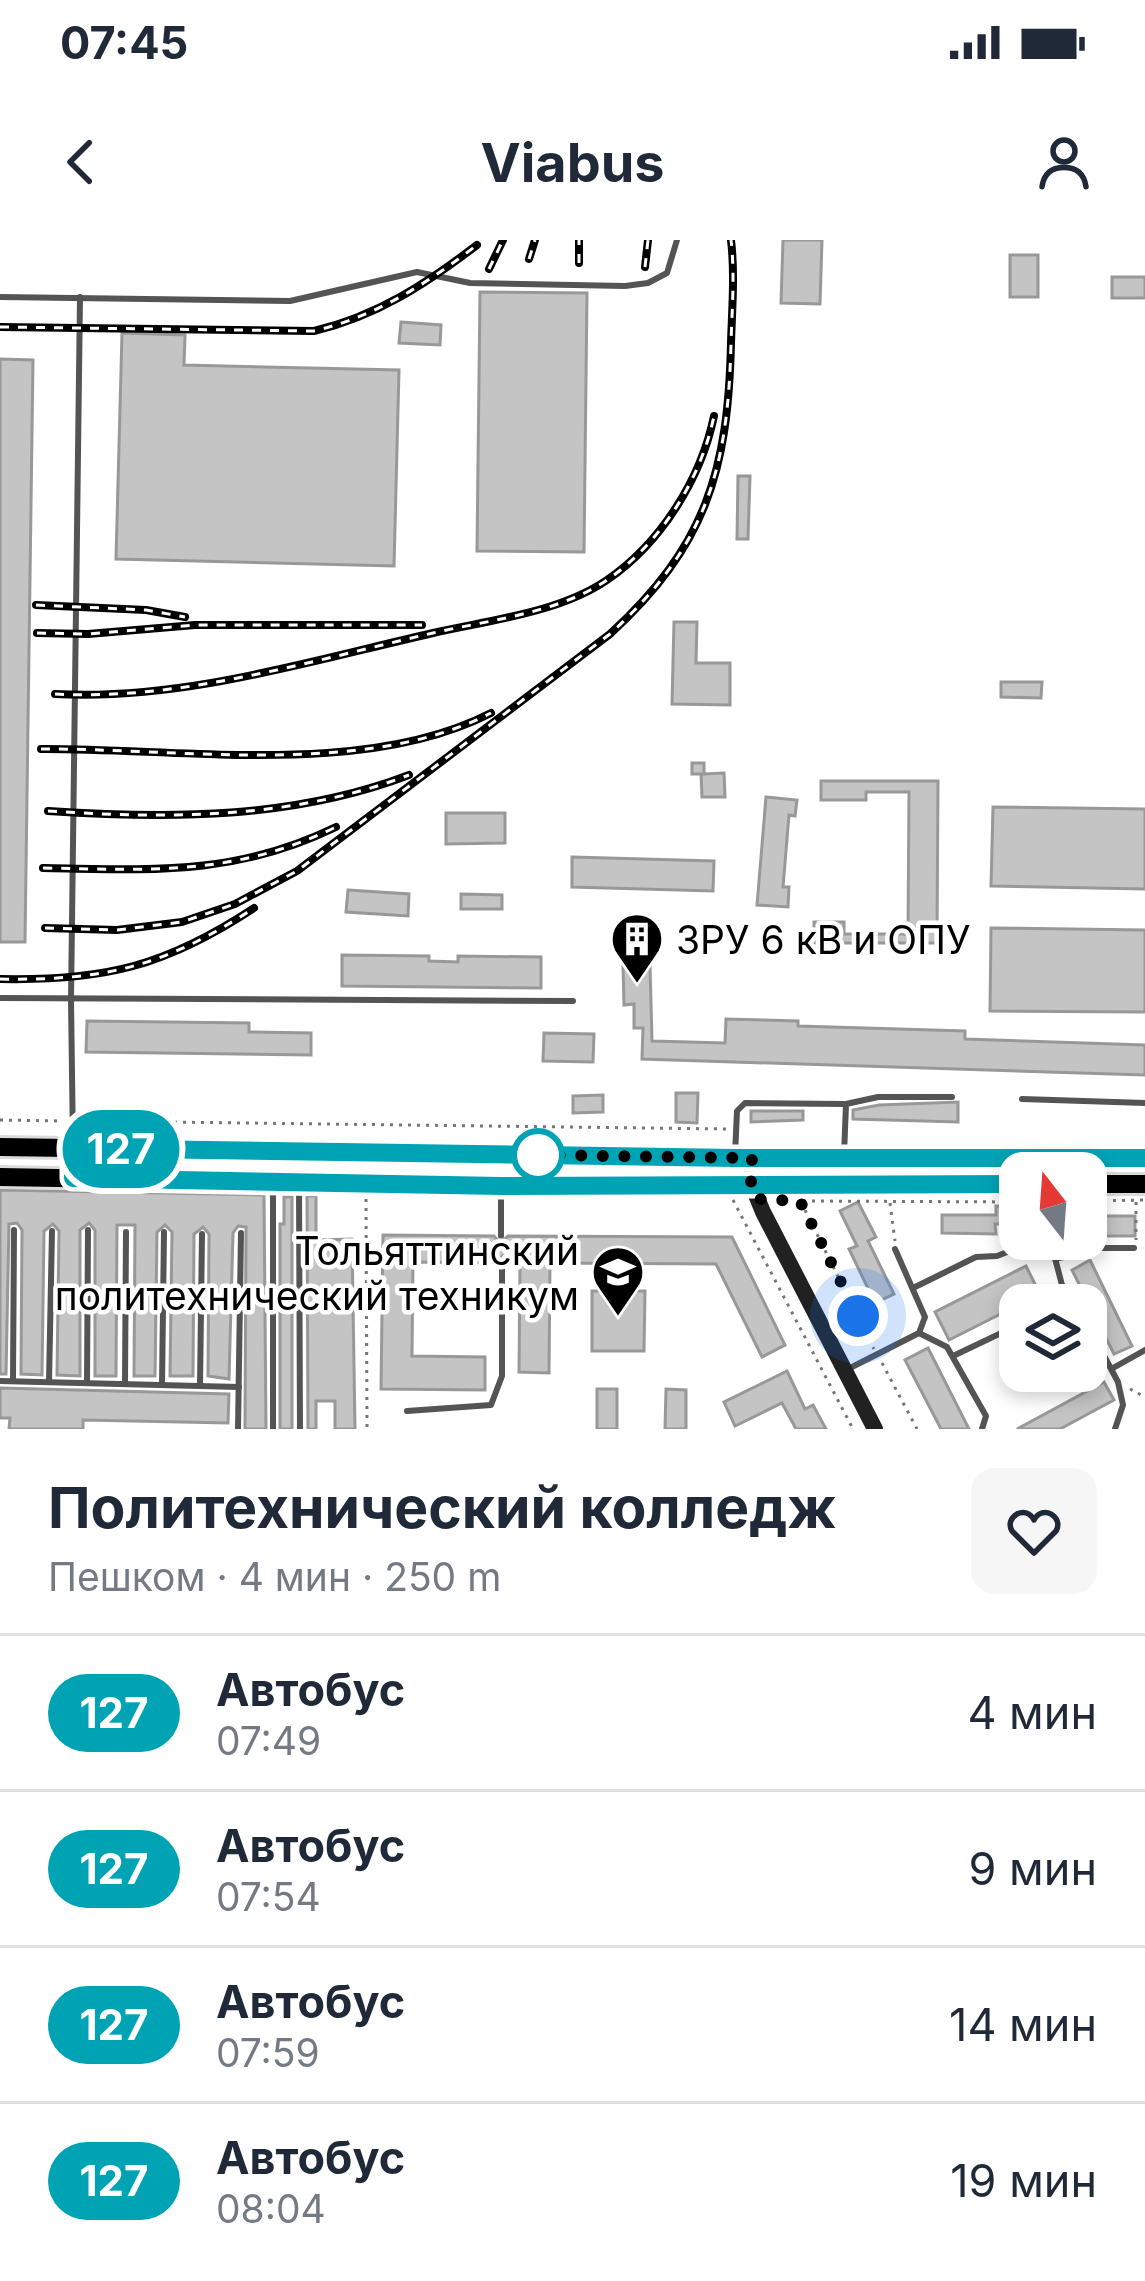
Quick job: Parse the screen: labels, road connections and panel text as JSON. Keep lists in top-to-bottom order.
{
  "places": {
    "building": ["ЗРУ 6 кВ и ОПУ"],
    "school or university": ["Тольяттинский политехнический техникум"]
  },
  "lines": ["bus line 127"],
  "north": "top",
  "page": {
    "status": "07:45",
    "header": "Viabus",
    "on_map": "127",
    "heading": ["Политехнический колледж", "Пешком · 4 мин · 250 m"],
    "list": [
      {
        "mark": "127",
        "name": "Автобус",
        "note": "07:49",
        "value": "4 мин"
      },
      {
        "mark": "127",
        "name": "Автобус",
        "note": "07:54",
        "value": "9 мин"
      },
      {
        "mark": "127",
        "name": "Автобус",
        "note": "07:59",
        "value": "14 мин"
      },
      {
        "mark": "127",
        "name": "Автобус",
        "note": "08:04",
        "value": "19 мин"
      }
    ]
  }
}
